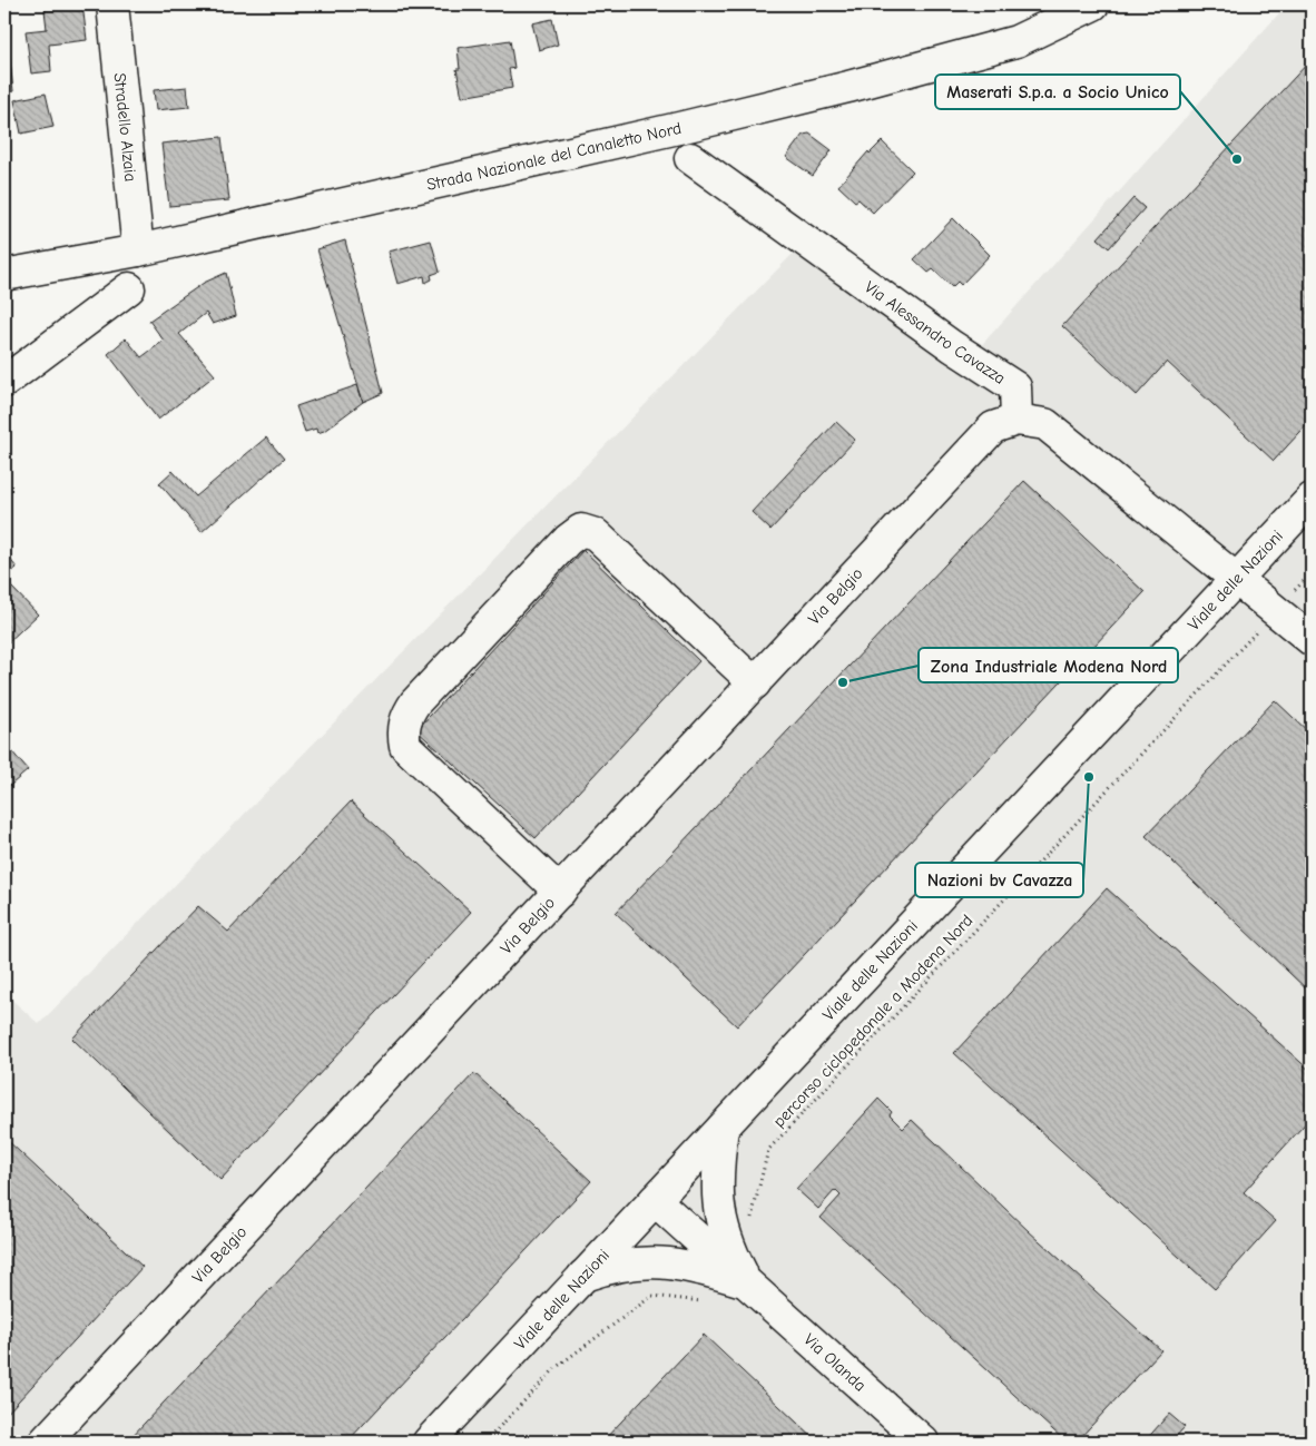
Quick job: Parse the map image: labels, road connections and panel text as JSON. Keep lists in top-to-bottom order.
{
  "streets": {
    "street": [
      "Stradello Alzaia",
      "Strada Nazionale del Canaletto Nord",
      "Via Alessandro Cavazza",
      "Viale delle Nazioni",
      "Via Belgio",
      "Via Olanda"
    ],
    "path": ["percorso ciclopedonale a Modena Nord"]
  },
  "crossings": [
    ["Stradello Alzaia", "Strada Nazionale del Canaletto Nord"],
    ["Via Alessandro Cavazza", "Via Belgio"],
    ["Viale delle Nazioni", "Via Olanda"]
  ],
  "places": ["Maserati S.p.a. a Socio Unico", "Zona Industriale Modena Nord", "Nazioni bv Cavazza"]
}
